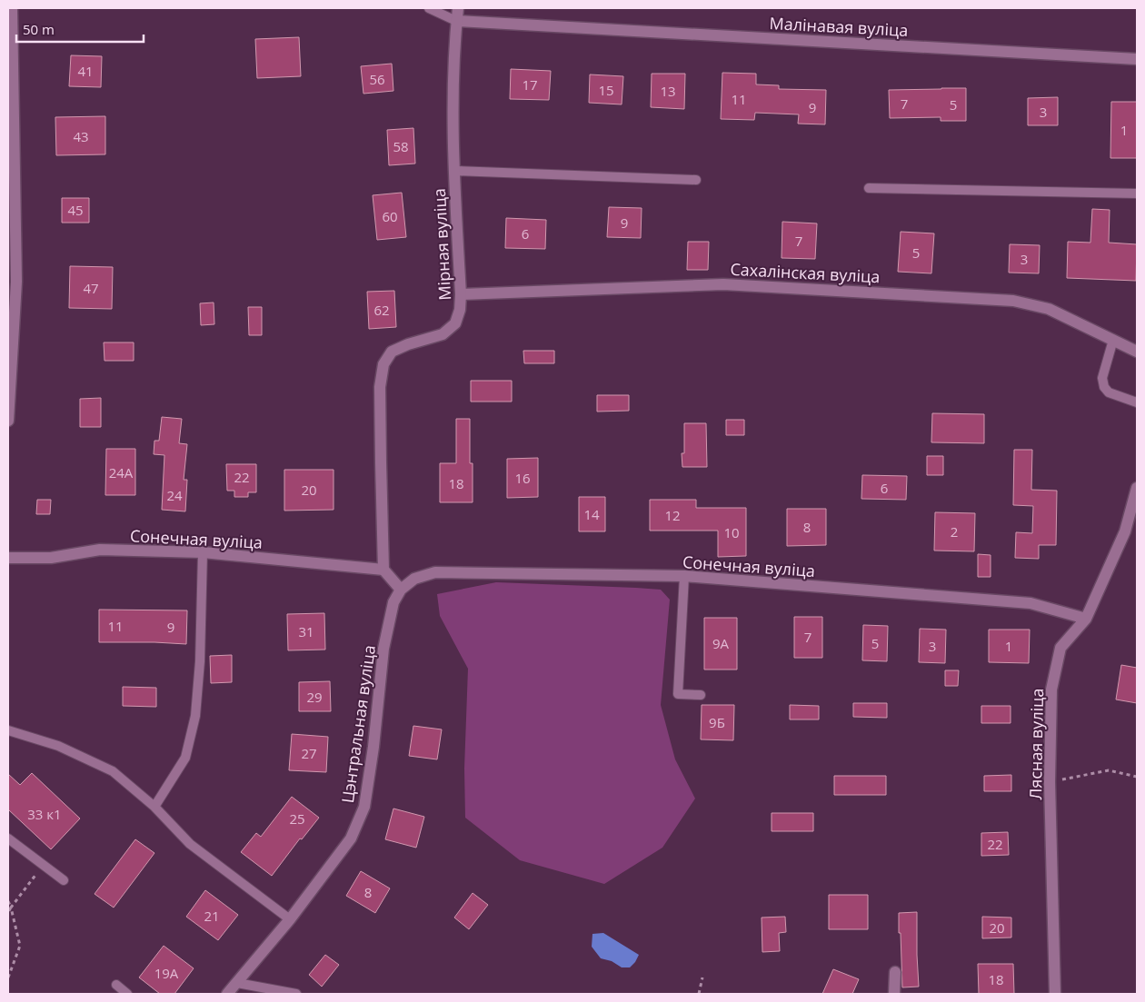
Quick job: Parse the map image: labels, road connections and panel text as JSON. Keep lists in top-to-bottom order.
{
  "streets": {
    "street": [
      "Малінавая вуліца",
      "Мірная вуліца",
      "Сахалінская вуліца",
      "Сонечная вуліца",
      "Цэнтральная вуліца",
      "Лясная вуліца"
    ]
  },
  "crossings": [
    ["Малінавая вуліца", "Мірная вуліца"],
    ["Мірная вуліца", "Сахалінская вуліца"],
    ["Мірная вуліца", "Сонечная вуліца"],
    ["Сонечная вуліца", "Цэнтральная вуліца"],
    ["Сонечная вуліца", "Лясная вуліца"]
  ],
  "house_numbers": [
    "41",
    "56",
    "17",
    "15",
    "13",
    "11",
    "7",
    "5",
    "9",
    "3",
    "1",
    "43",
    "58",
    "45",
    "60",
    "9",
    "6",
    "7",
    "5",
    "3",
    "47",
    "62",
    "24А",
    "22",
    "16",
    "18",
    "6",
    "20",
    "24",
    "14",
    "12",
    "8",
    "2",
    "10",
    "11",
    "9",
    "31",
    "7",
    "9А",
    "5",
    "3",
    "1",
    "29",
    "9Б",
    "27",
    "33 к1",
    "25",
    "22",
    "8",
    "21",
    "20",
    "19А",
    "18"
  ],
  "scale_bar": "50 m"
}
